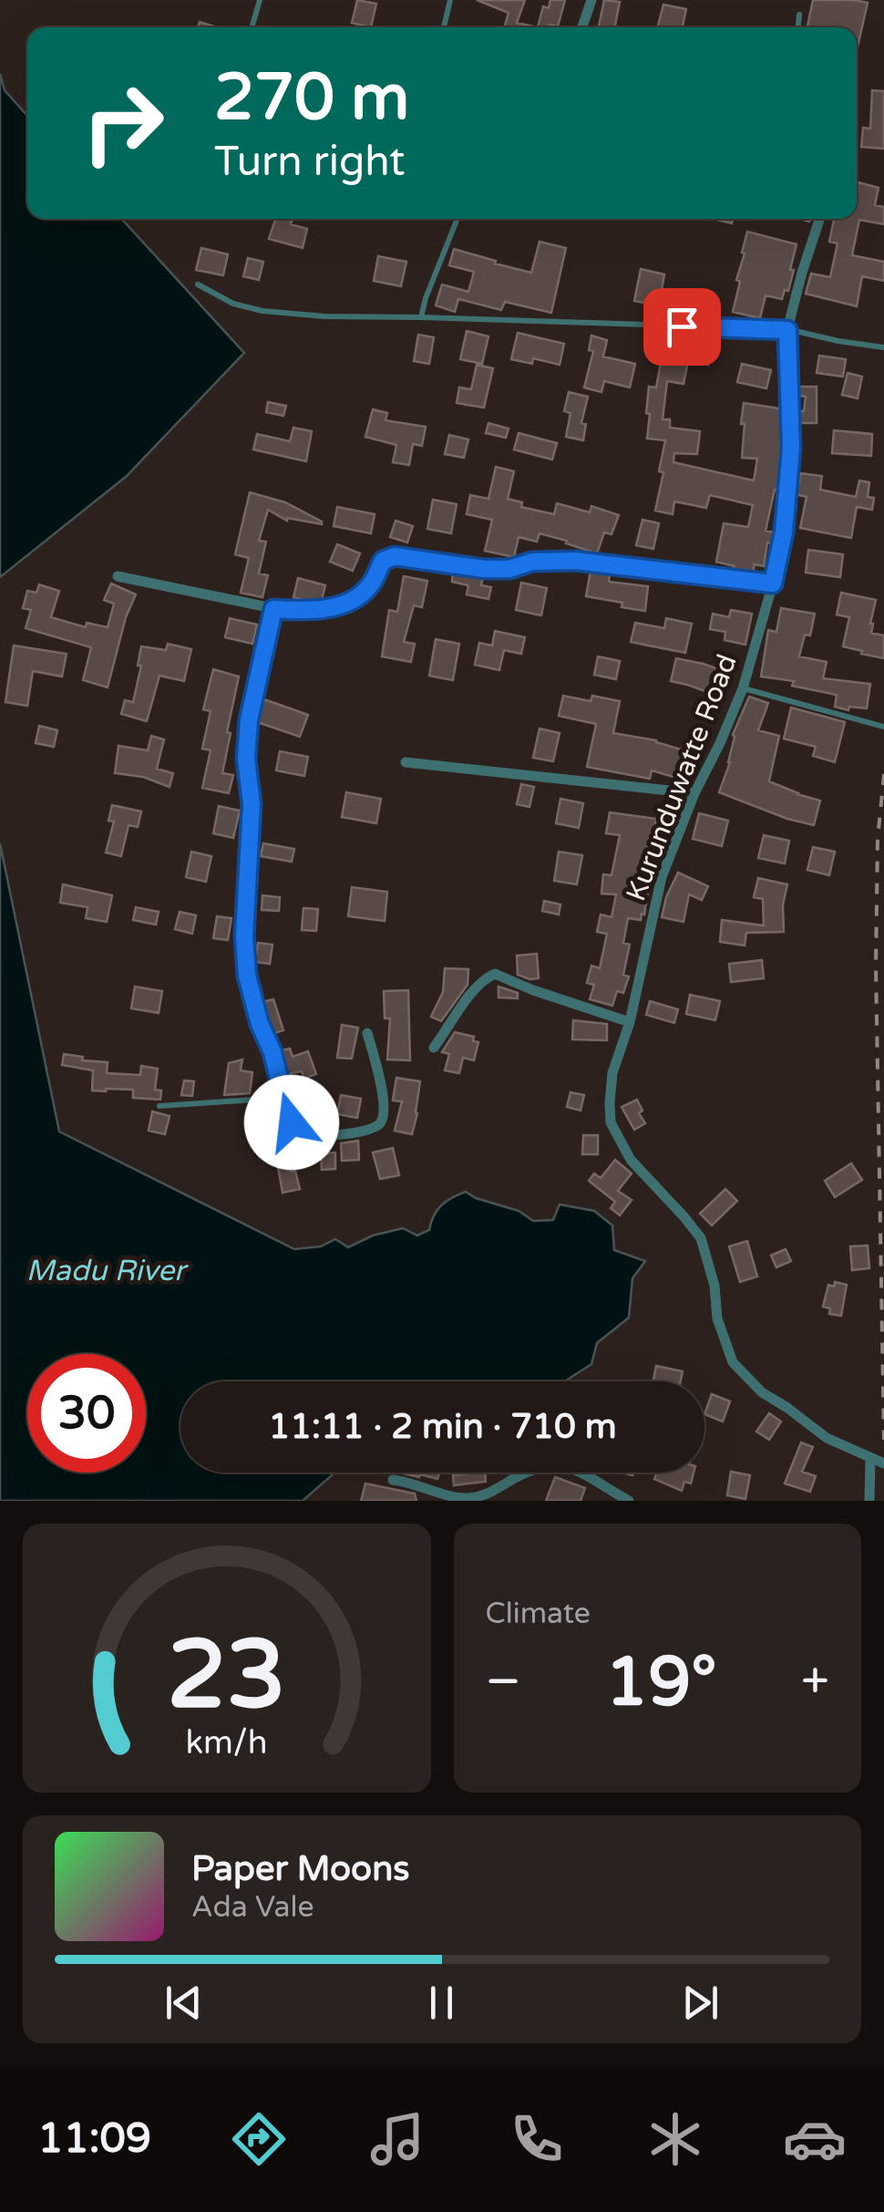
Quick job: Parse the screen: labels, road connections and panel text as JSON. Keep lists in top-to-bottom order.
{
  "streets": {
    "street": ["Kurunduwatte Road"]
  },
  "water": ["Madu River"],
  "page": {
    "turn": ["270 m", "Turn right"],
    "limit": "30",
    "trip": "11:11 · 2 min · 710 m",
    "tile": "Climate",
    "heat": ["−", "19°", "+"],
    "song": ["Paper Moons", "Ada Vale"],
    "tabs": "11:09",
    "gauge": ["23", "km/h"]
  }
}
